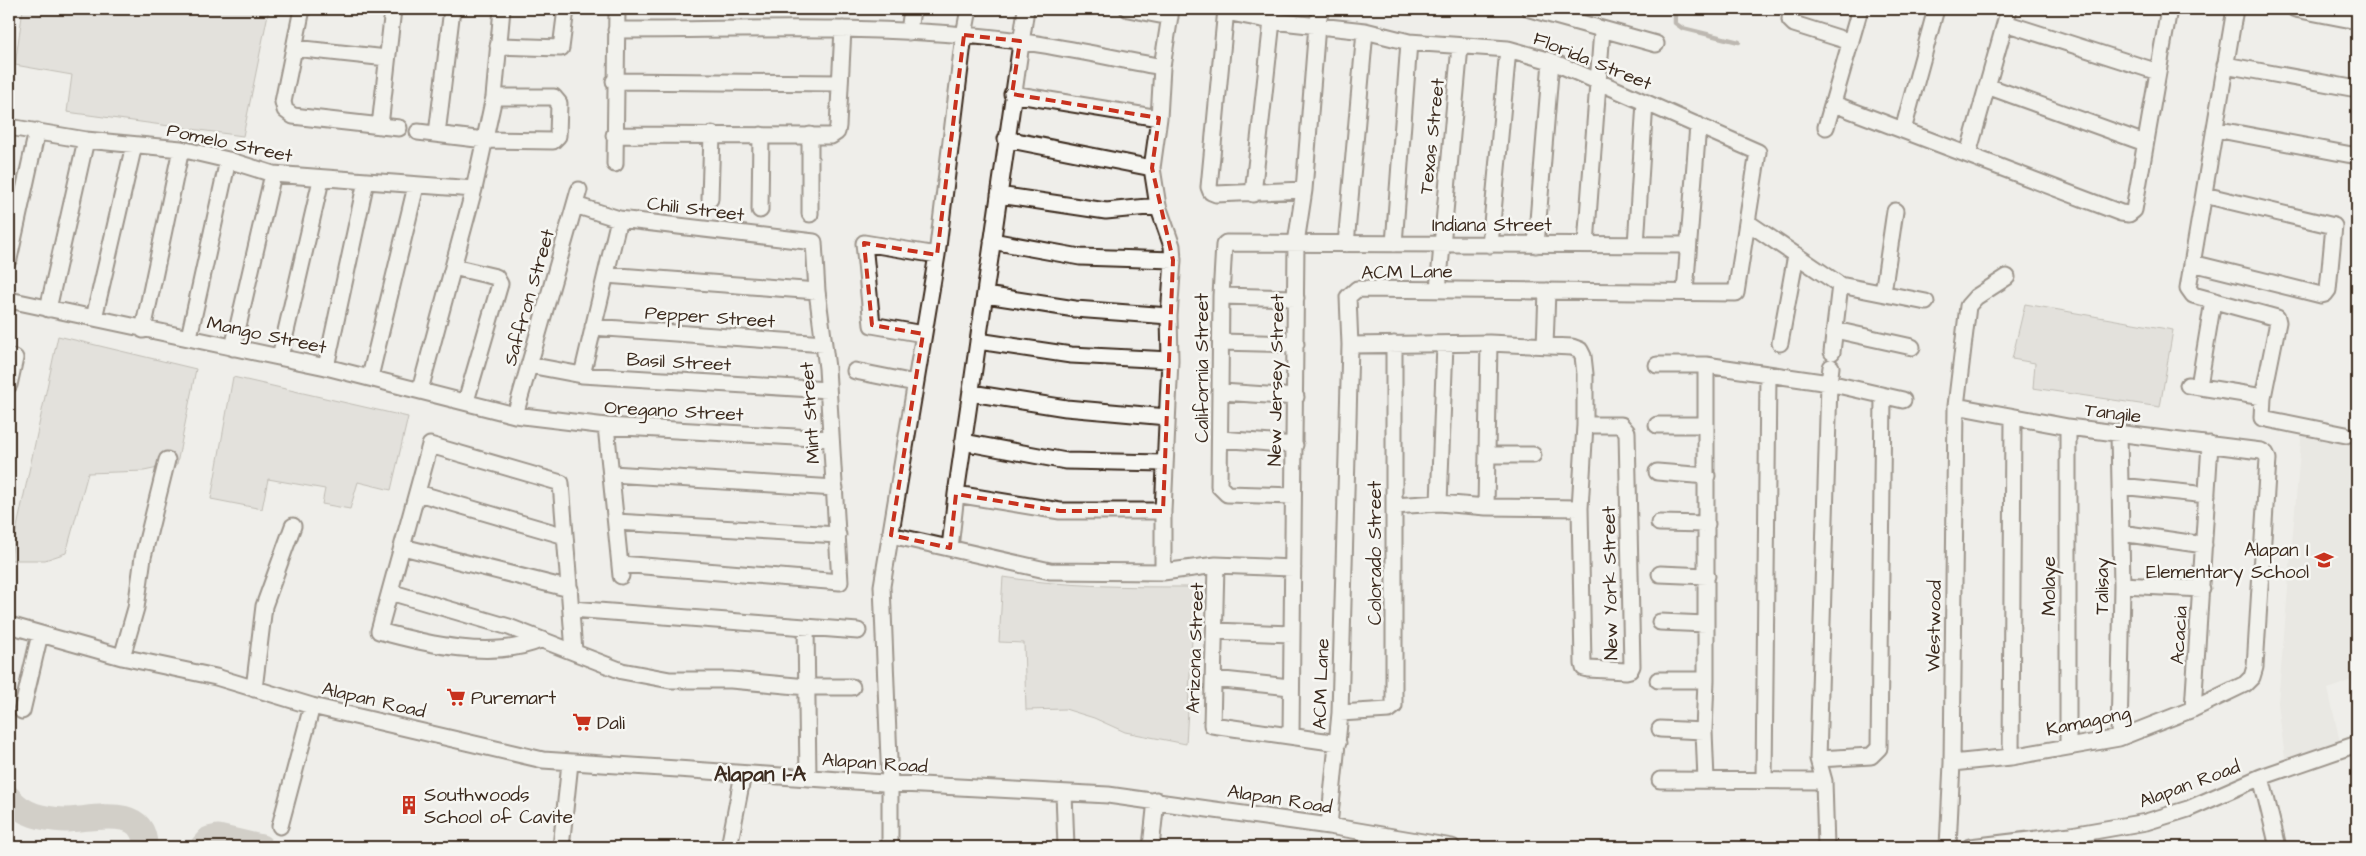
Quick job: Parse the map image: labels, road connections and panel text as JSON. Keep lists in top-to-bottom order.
{
  "streets": {
    "street": [
      "Florida Street",
      "Texas Street",
      "Pomelo Street",
      "Chili Street",
      "Indiana Street",
      "ACM Lane",
      "Saffron Street",
      "Pepper Street",
      "Mango Street",
      "Basil Street",
      "California Street",
      "New Jersey Street",
      "Oregano Street",
      "Tangile",
      "Mint Street",
      "Colorado Street",
      "New York Street",
      "Molaye",
      "Talisay",
      "Westwood",
      "Acacia",
      "Arizona Street",
      "Alapan Road",
      "Kamagong"
    ]
  },
  "crossings": [
    ["Florida Street", "Texas Street"],
    ["Florida Street", "ACM Lane"],
    ["Florida Street", "New Jersey Street"],
    ["Texas Street", "Indiana Street"],
    ["Texas Street", "ACM Lane"],
    ["Chili Street", "Saffron Street"],
    ["Chili Street", "Mint Street"],
    ["Indiana Street", "California Street"],
    ["Indiana Street", "New Jersey Street"],
    ["ACM Lane", "Colorado Street"],
    ["ACM Lane", "Arizona Street"],
    ["ACM Lane", "Alapan Road"],
    ["Saffron Street", "Mango Street"],
    ["Saffron Street", "Basil Street"],
    ["Saffron Street", "Oregano Street"],
    ["Pepper Street", "Mint Street"],
    ["Mango Street", "Oregano Street"],
    ["Basil Street", "Mint Street"],
    ["California Street", "New Jersey Street"],
    ["New Jersey Street", "Arizona Street"],
    ["Oregano Street", "Mint Street"],
    ["Tangile", "Molaye"],
    ["Tangile", "Talisay"],
    ["Tangile", "Westwood"],
    ["Tangile", "Acacia"],
    ["Tangile", "Kamagong"],
    ["Molaye", "Kamagong"],
    ["Talisay", "Kamagong"],
    ["Westwood", "Kamagong"],
    ["Acacia", "Kamagong"]
  ],
  "districts": ["Alapan I-A"],
  "places": {
    "school or university": ["Alapan I Elementary School"],
    "supermarket": ["Puremart", "Dali"],
    "building": ["Southwoods School of Cavite"]
  }
}
